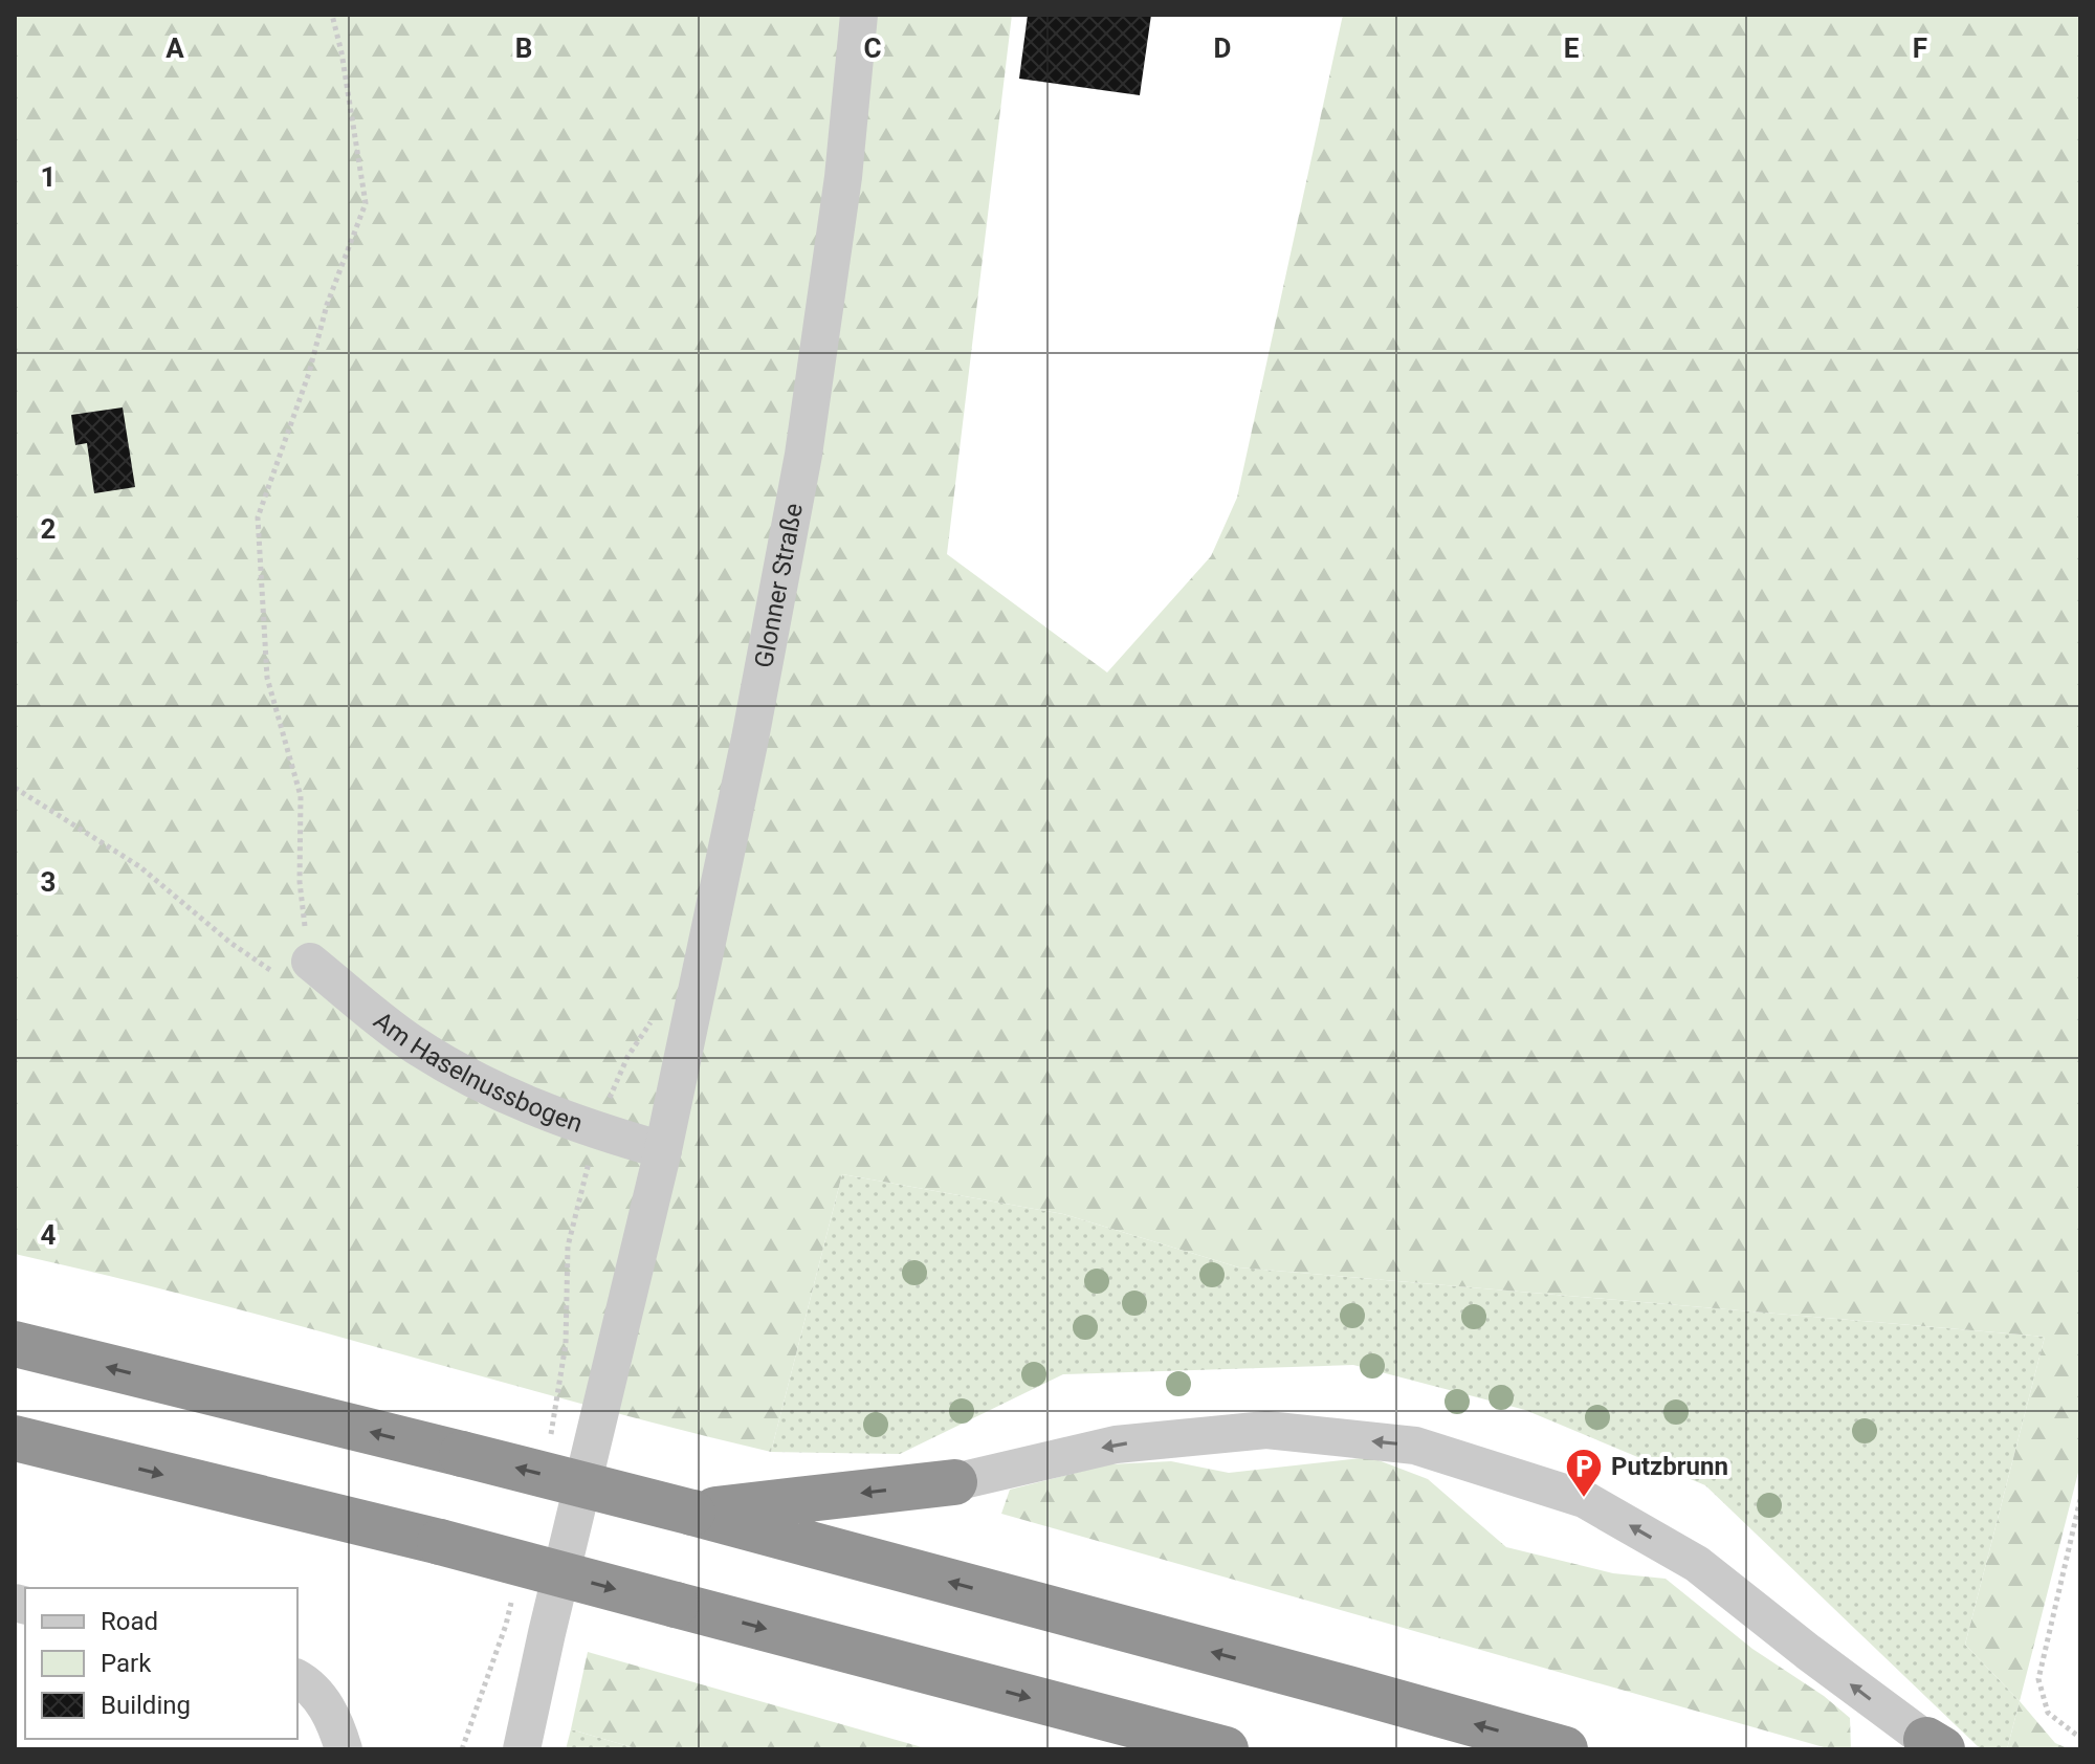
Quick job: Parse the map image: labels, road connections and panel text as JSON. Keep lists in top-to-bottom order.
{
  "streets": {
    "street": ["Glonner Straße", "Am Haselnussbogen"]
  },
  "crossings": [
    ["Glonner Straße", "Am Haselnussbogen"]
  ],
  "places": {
    "parking": ["Putzbrunn"]
  },
  "legend": ["Road", "Park", "Building"],
  "grid": {
    "columns": [
      "A",
      "B",
      "C",
      "D",
      "E",
      "F"
    ],
    "rows": [
      "1",
      "2",
      "3",
      "4"
    ]
  }
}
